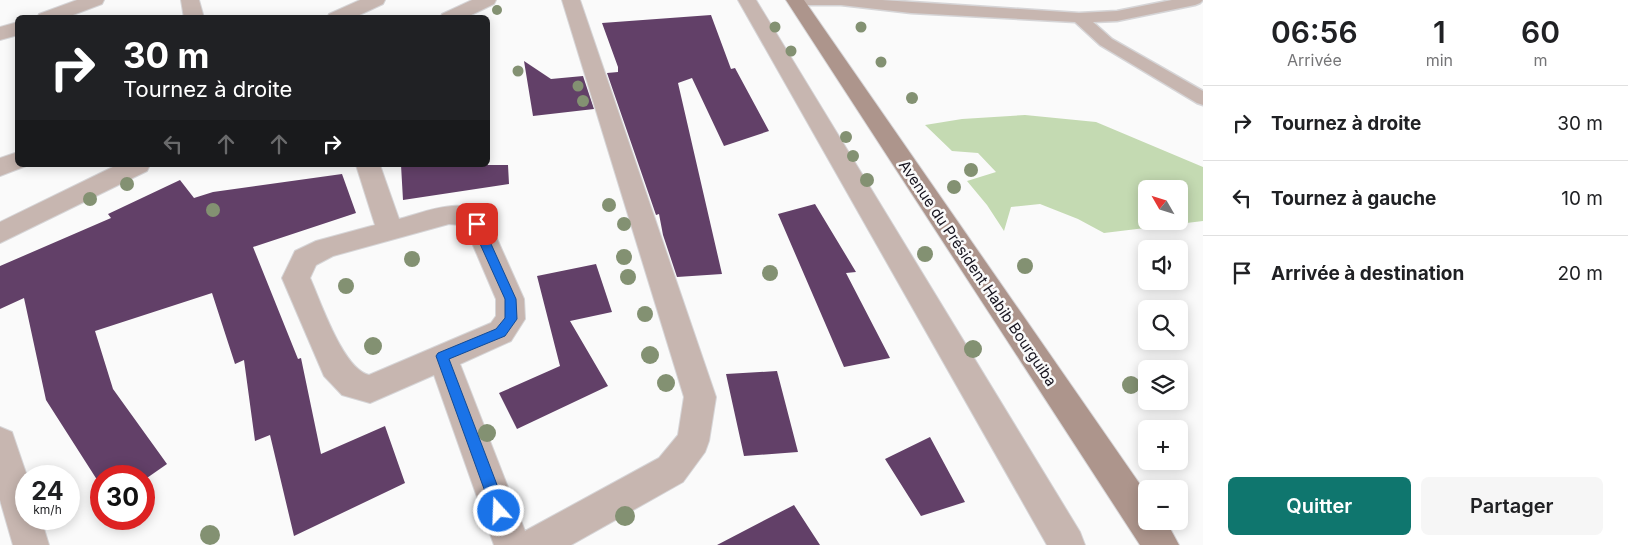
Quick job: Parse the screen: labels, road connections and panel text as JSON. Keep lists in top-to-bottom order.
{
  "streets": {
    "main road": ["Avenue du Président Habib Bourguiba"]
  },
  "north": "top left",
  "page": {
    "eta": [
      "06:56",
      "Arrivée",
      "1",
      "min",
      "60",
      "m"
    ],
    "turn": ["30 m", "Tournez à droite"],
    "list": [
      {
        "name": "Tournez à droite",
        "value": "30 m"
      },
      {
        "name": "Tournez à gauche",
        "value": "10 m"
      },
      {
        "name": "Arrivée à destination",
        "value": "20 m"
      }
    ],
    "map_buttons": ["+", "−"],
    "speed": "24 km/h",
    "limit": "30",
    "buttons": ["Quitter", "Partager"]
  }
}
